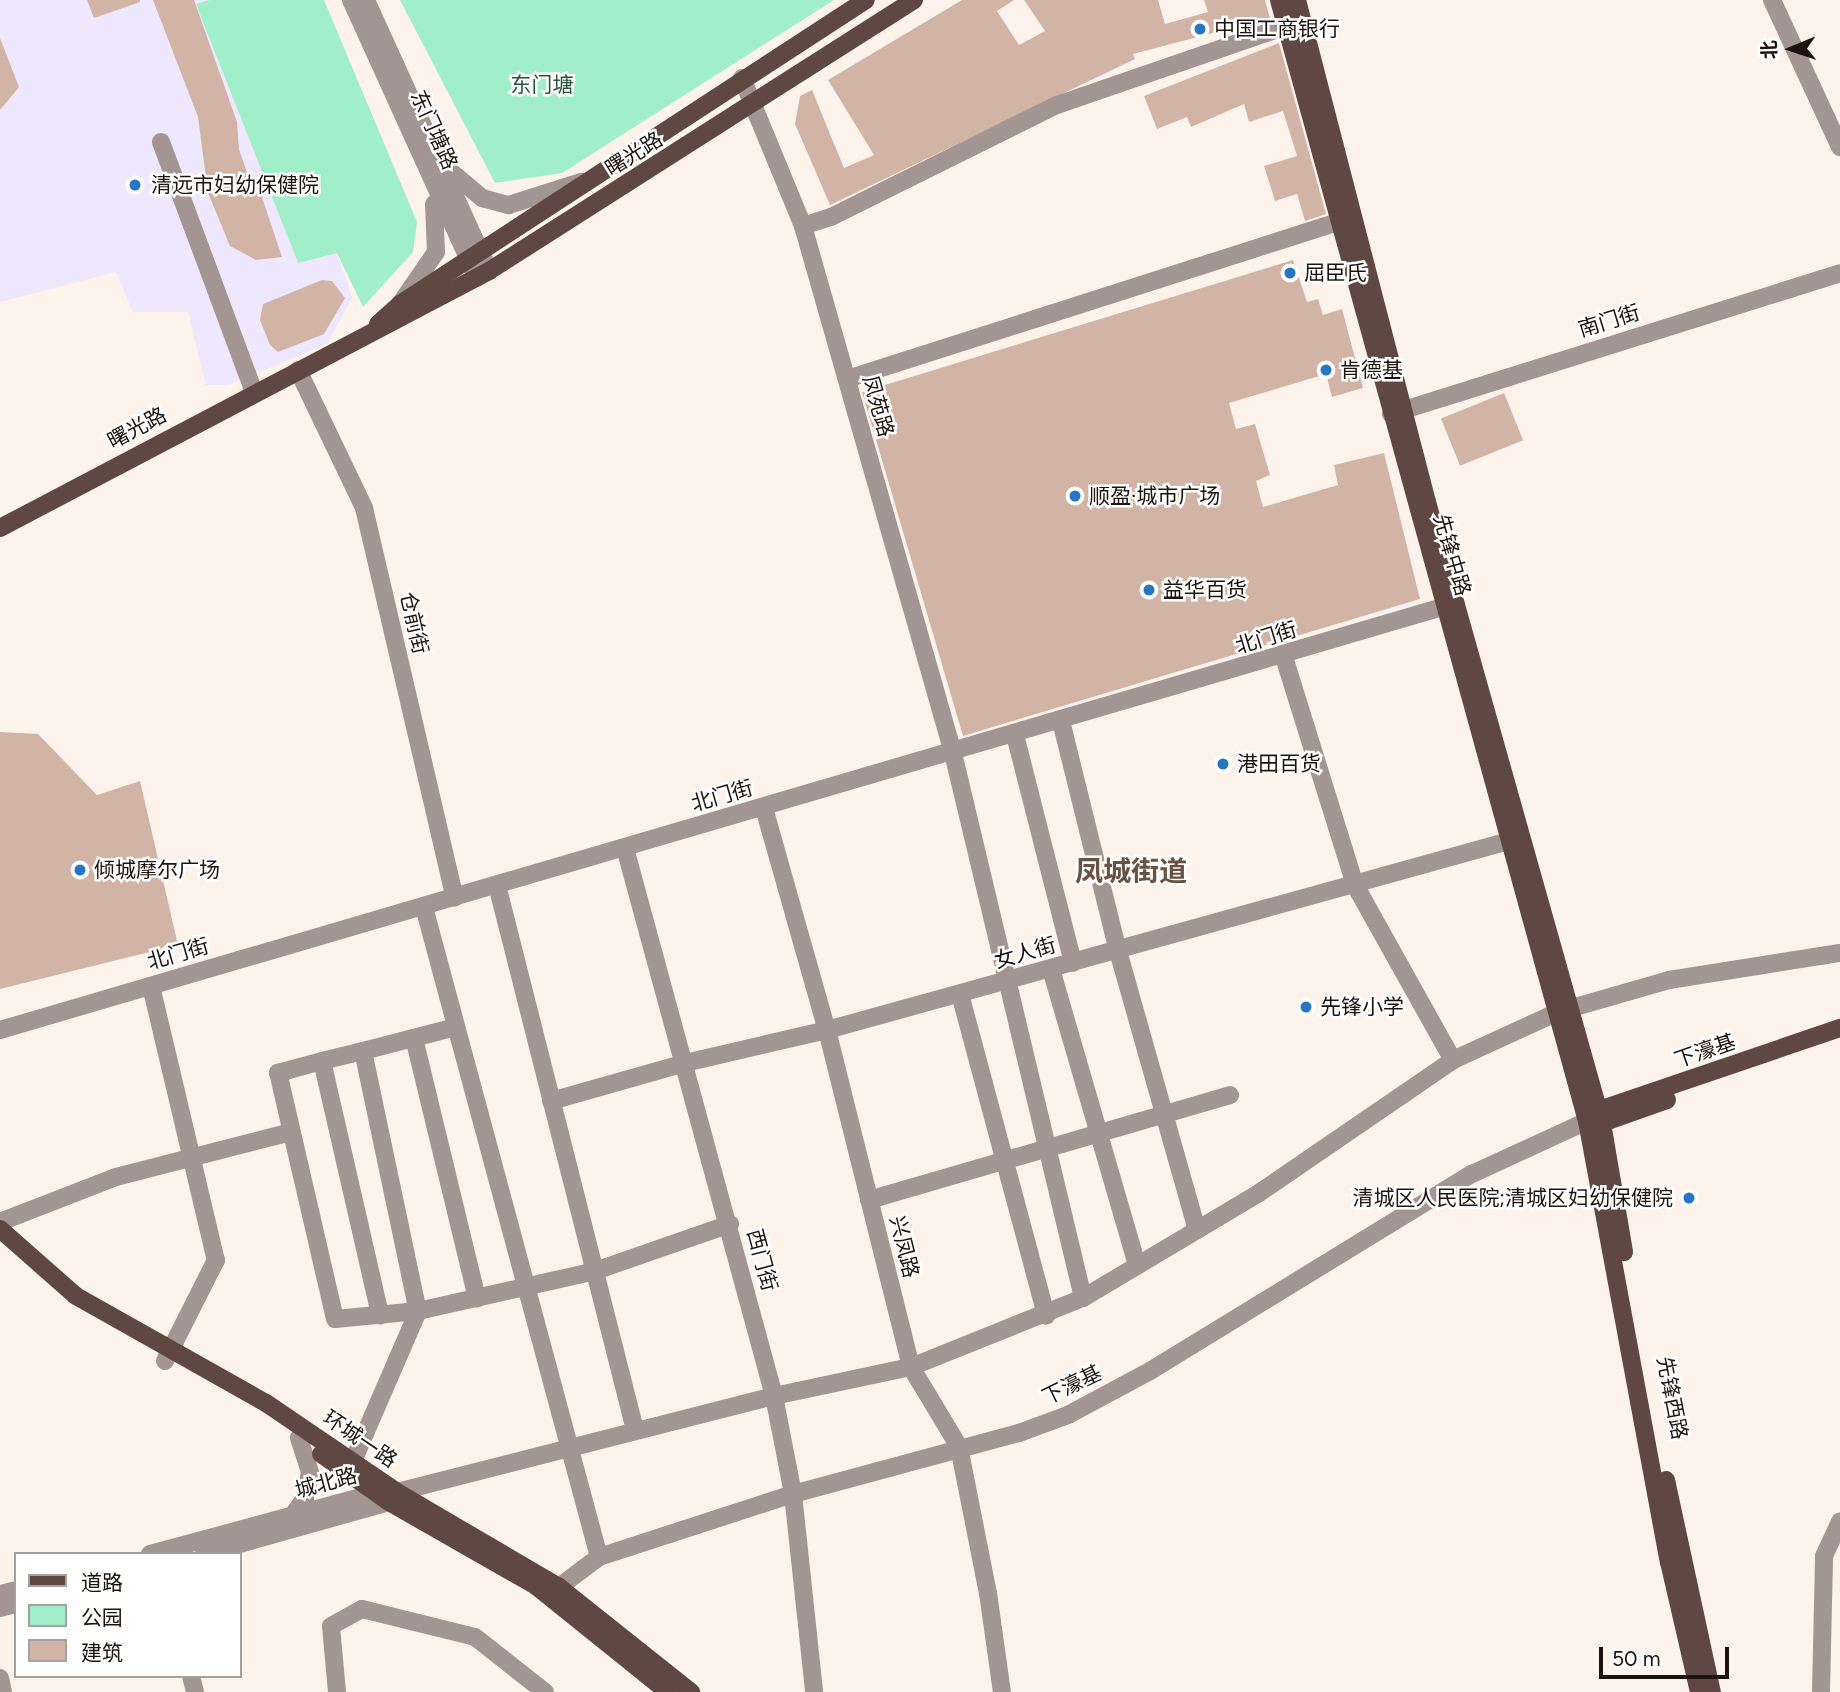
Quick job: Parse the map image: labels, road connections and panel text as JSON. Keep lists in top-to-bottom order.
{
  "streets": {
    "main road": [
      "曙光路",
      "先锋中路",
      "下濠基",
      "先锋西路",
      "环城一路"
    ],
    "street": [
      "东门塘路",
      "南门街",
      "凤苑路",
      "仓前街",
      "北门街",
      "女人街",
      "兴凤路",
      "西门街",
      "城北路"
    ]
  },
  "crossings": [
    ["东门塘路", "曙光路"],
    ["曙光路", "凤苑路"],
    ["曙光路", "仓前街"],
    ["南门街", "先锋中路"],
    ["凤苑路", "北门街"],
    ["凤苑路", "女人街"],
    ["先锋中路", "北门街"],
    ["先锋中路", "女人街"],
    ["先锋中路", "下濠基"],
    ["先锋中路", "先锋西路"],
    ["仓前街", "北门街"],
    ["北门街", "兴凤路"],
    ["北门街", "西门街"],
    ["女人街", "兴凤路"],
    ["女人街", "西门街"],
    ["下濠基", "兴凤路"],
    ["下濠基", "西门街"],
    ["下濠基", "先锋西路"],
    ["下濠基", "环城一路"],
    ["环城一路", "城北路"]
  ],
  "districts": ["凤城街道"],
  "parks": ["东门塘"],
  "places": [
    "中国工商银行",
    "清远市妇幼保健院",
    "屈臣氏",
    "肯德基",
    "顺盈·城市广场",
    "益华百货",
    "港田百货",
    "倾城摩尔广场",
    "先锋小学",
    "清城区人民医院;清城区妇幼保健院"
  ],
  "legend": ["道路", "公园", "建筑"],
  "scale_bar": "50 m",
  "north": "left"
}
